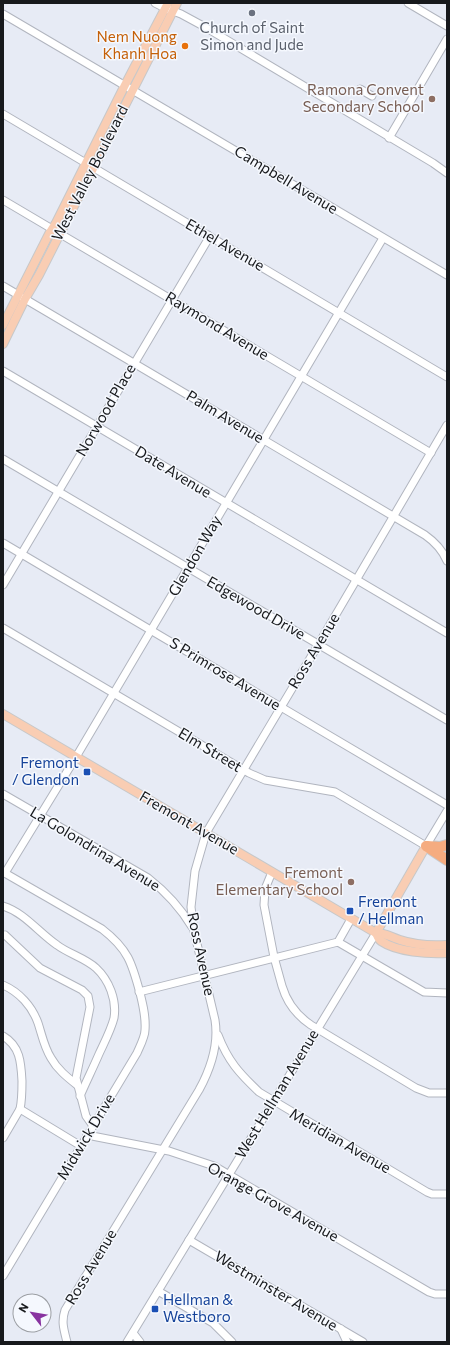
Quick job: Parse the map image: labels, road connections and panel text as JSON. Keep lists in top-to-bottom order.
{
  "streets": {
    "main road": ["West Valley Boulevard", "Fremont Avenue", "West Hellman Avenue"],
    "street": [
      "Campbell Avenue",
      "Ethel Avenue",
      "Raymond Avenue",
      "Norwood Place",
      "Palm Avenue",
      "Date Avenue",
      "Glendon Way",
      "Edgewood Drive",
      "Ross Avenue",
      "S Primrose Avenue",
      "Elm Street",
      "La Golondrina Avenue",
      "Midwick Drive",
      "Meridian Avenue",
      "Orange Grove Avenue",
      "Westminster Avenue"
    ]
  },
  "crossings": [
    ["West Valley Boulevard", "Campbell Avenue"],
    ["West Valley Boulevard", "Ethel Avenue"],
    ["West Valley Boulevard", "Raymond Avenue"],
    ["West Valley Boulevard", "Palm Avenue"],
    ["Campbell Avenue", "Glendon Way"],
    ["Ethel Avenue", "Norwood Place"],
    ["Ethel Avenue", "Glendon Way"],
    ["Raymond Avenue", "Norwood Place"],
    ["Raymond Avenue", "Glendon Way"],
    ["Raymond Avenue", "Ross Avenue"],
    ["Norwood Place", "Palm Avenue"],
    ["Norwood Place", "Date Avenue"],
    ["Norwood Place", "Edgewood Drive"],
    ["Norwood Place", "S Primrose Avenue"],
    ["Palm Avenue", "Glendon Way"],
    ["Palm Avenue", "Ross Avenue"],
    ["Date Avenue", "Glendon Way"],
    ["Date Avenue", "Ross Avenue"],
    ["Glendon Way", "Edgewood Drive"],
    ["Glendon Way", "S Primrose Avenue"],
    ["Glendon Way", "Elm Street"],
    ["Glendon Way", "Fremont Avenue"],
    ["Glendon Way", "La Golondrina Avenue"],
    ["Edgewood Drive", "Ross Avenue"],
    ["Ross Avenue", "S Primrose Avenue"],
    ["Ross Avenue", "Elm Street"],
    ["Ross Avenue", "Fremont Avenue"],
    ["Ross Avenue", "La Golondrina Avenue"],
    ["Ross Avenue", "Meridian Avenue"],
    ["Ross Avenue", "Orange Grove Avenue"],
    ["Elm Street", "West Hellman Avenue"],
    ["Fremont Avenue", "West Hellman Avenue"],
    ["West Hellman Avenue", "Meridian Avenue"],
    ["West Hellman Avenue", "Orange Grove Avenue"],
    ["West Hellman Avenue", "Westminster Avenue"],
    ["Midwick Drive", "Orange Grove Avenue"]
  ],
  "places": {
    "other": [
      "Church of Saint Simon and Jude",
      "Nem Nuong Khanh Hoa",
      "Ramona Convent Secondary School",
      "Fremont Elementary School"
    ],
    "transit": ["Fremont / Glendon", "Fremont / Hellman", "Hellman & Westboro"]
  },
  "north": "top left"
}
